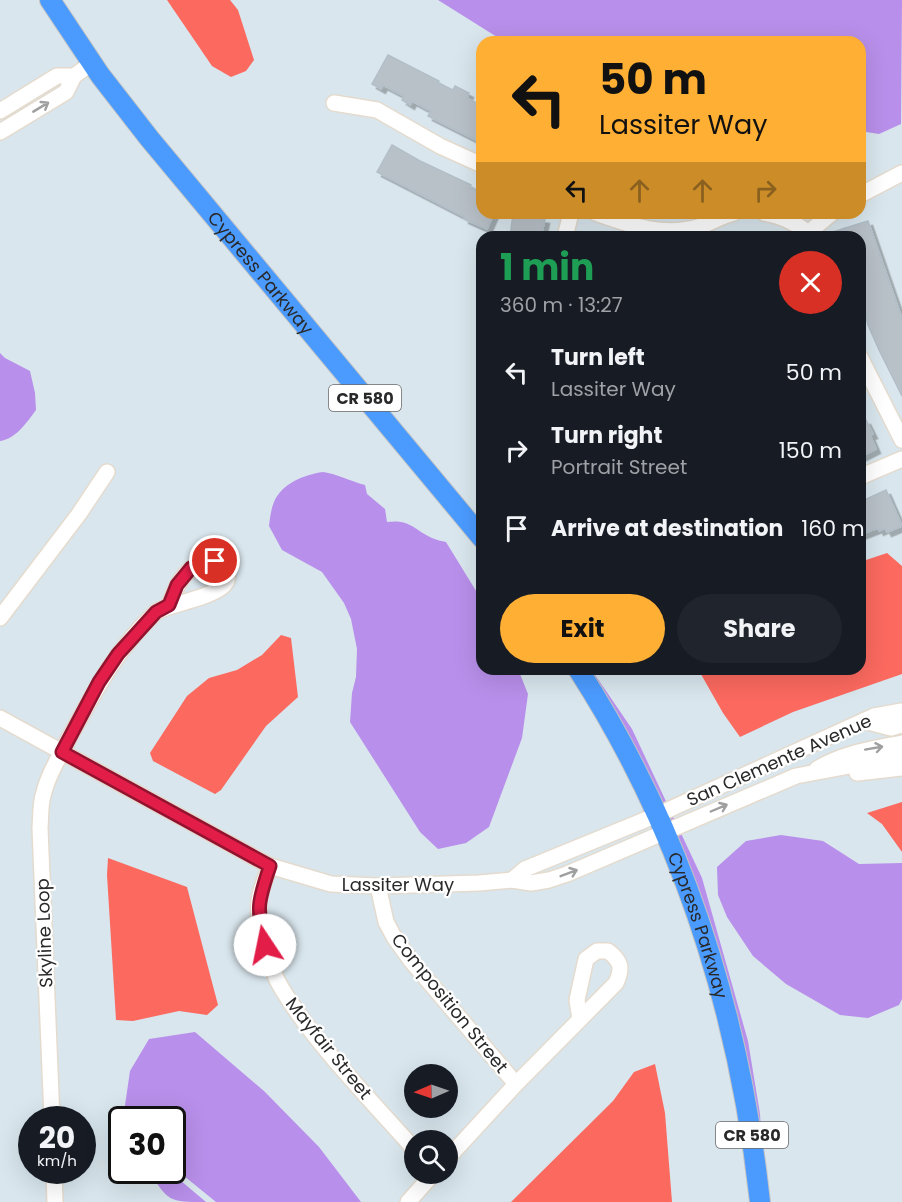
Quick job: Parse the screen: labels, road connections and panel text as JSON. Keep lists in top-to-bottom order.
{
  "streets": {
    "main road": ["Cypress Parkway", "CR 580"],
    "street": [
      "San Clemente Avenue",
      "Lassiter Way",
      "Skyline Loop",
      "Composition Street",
      "Mayfair Street"
    ]
  },
  "crossings": [
    ["Cypress Parkway", "San Clemente Avenue"],
    ["Cypress Parkway", "Lassiter Way"],
    ["San Clemente Avenue", "Lassiter Way"],
    ["Lassiter Way", "Skyline Loop"],
    ["Lassiter Way", "Composition Street"],
    ["Lassiter Way", "Mayfair Street"]
  ],
  "north": "left",
  "page": {
    "turn": ["50 m", "Lassiter Way"],
    "heading": ["1 min", "360 m · 13:27"],
    "list": [
      {
        "name": "Turn left",
        "note": "Lassiter Way",
        "value": "50 m"
      },
      {
        "name": "Turn right",
        "note": "Portrait Street",
        "value": "150 m"
      },
      {
        "name": "Arrive at destination",
        "value": "160 m"
      }
    ],
    "buttons": ["Exit", "Share"],
    "speed": "20 km/h",
    "limit": "30"
  }
}
